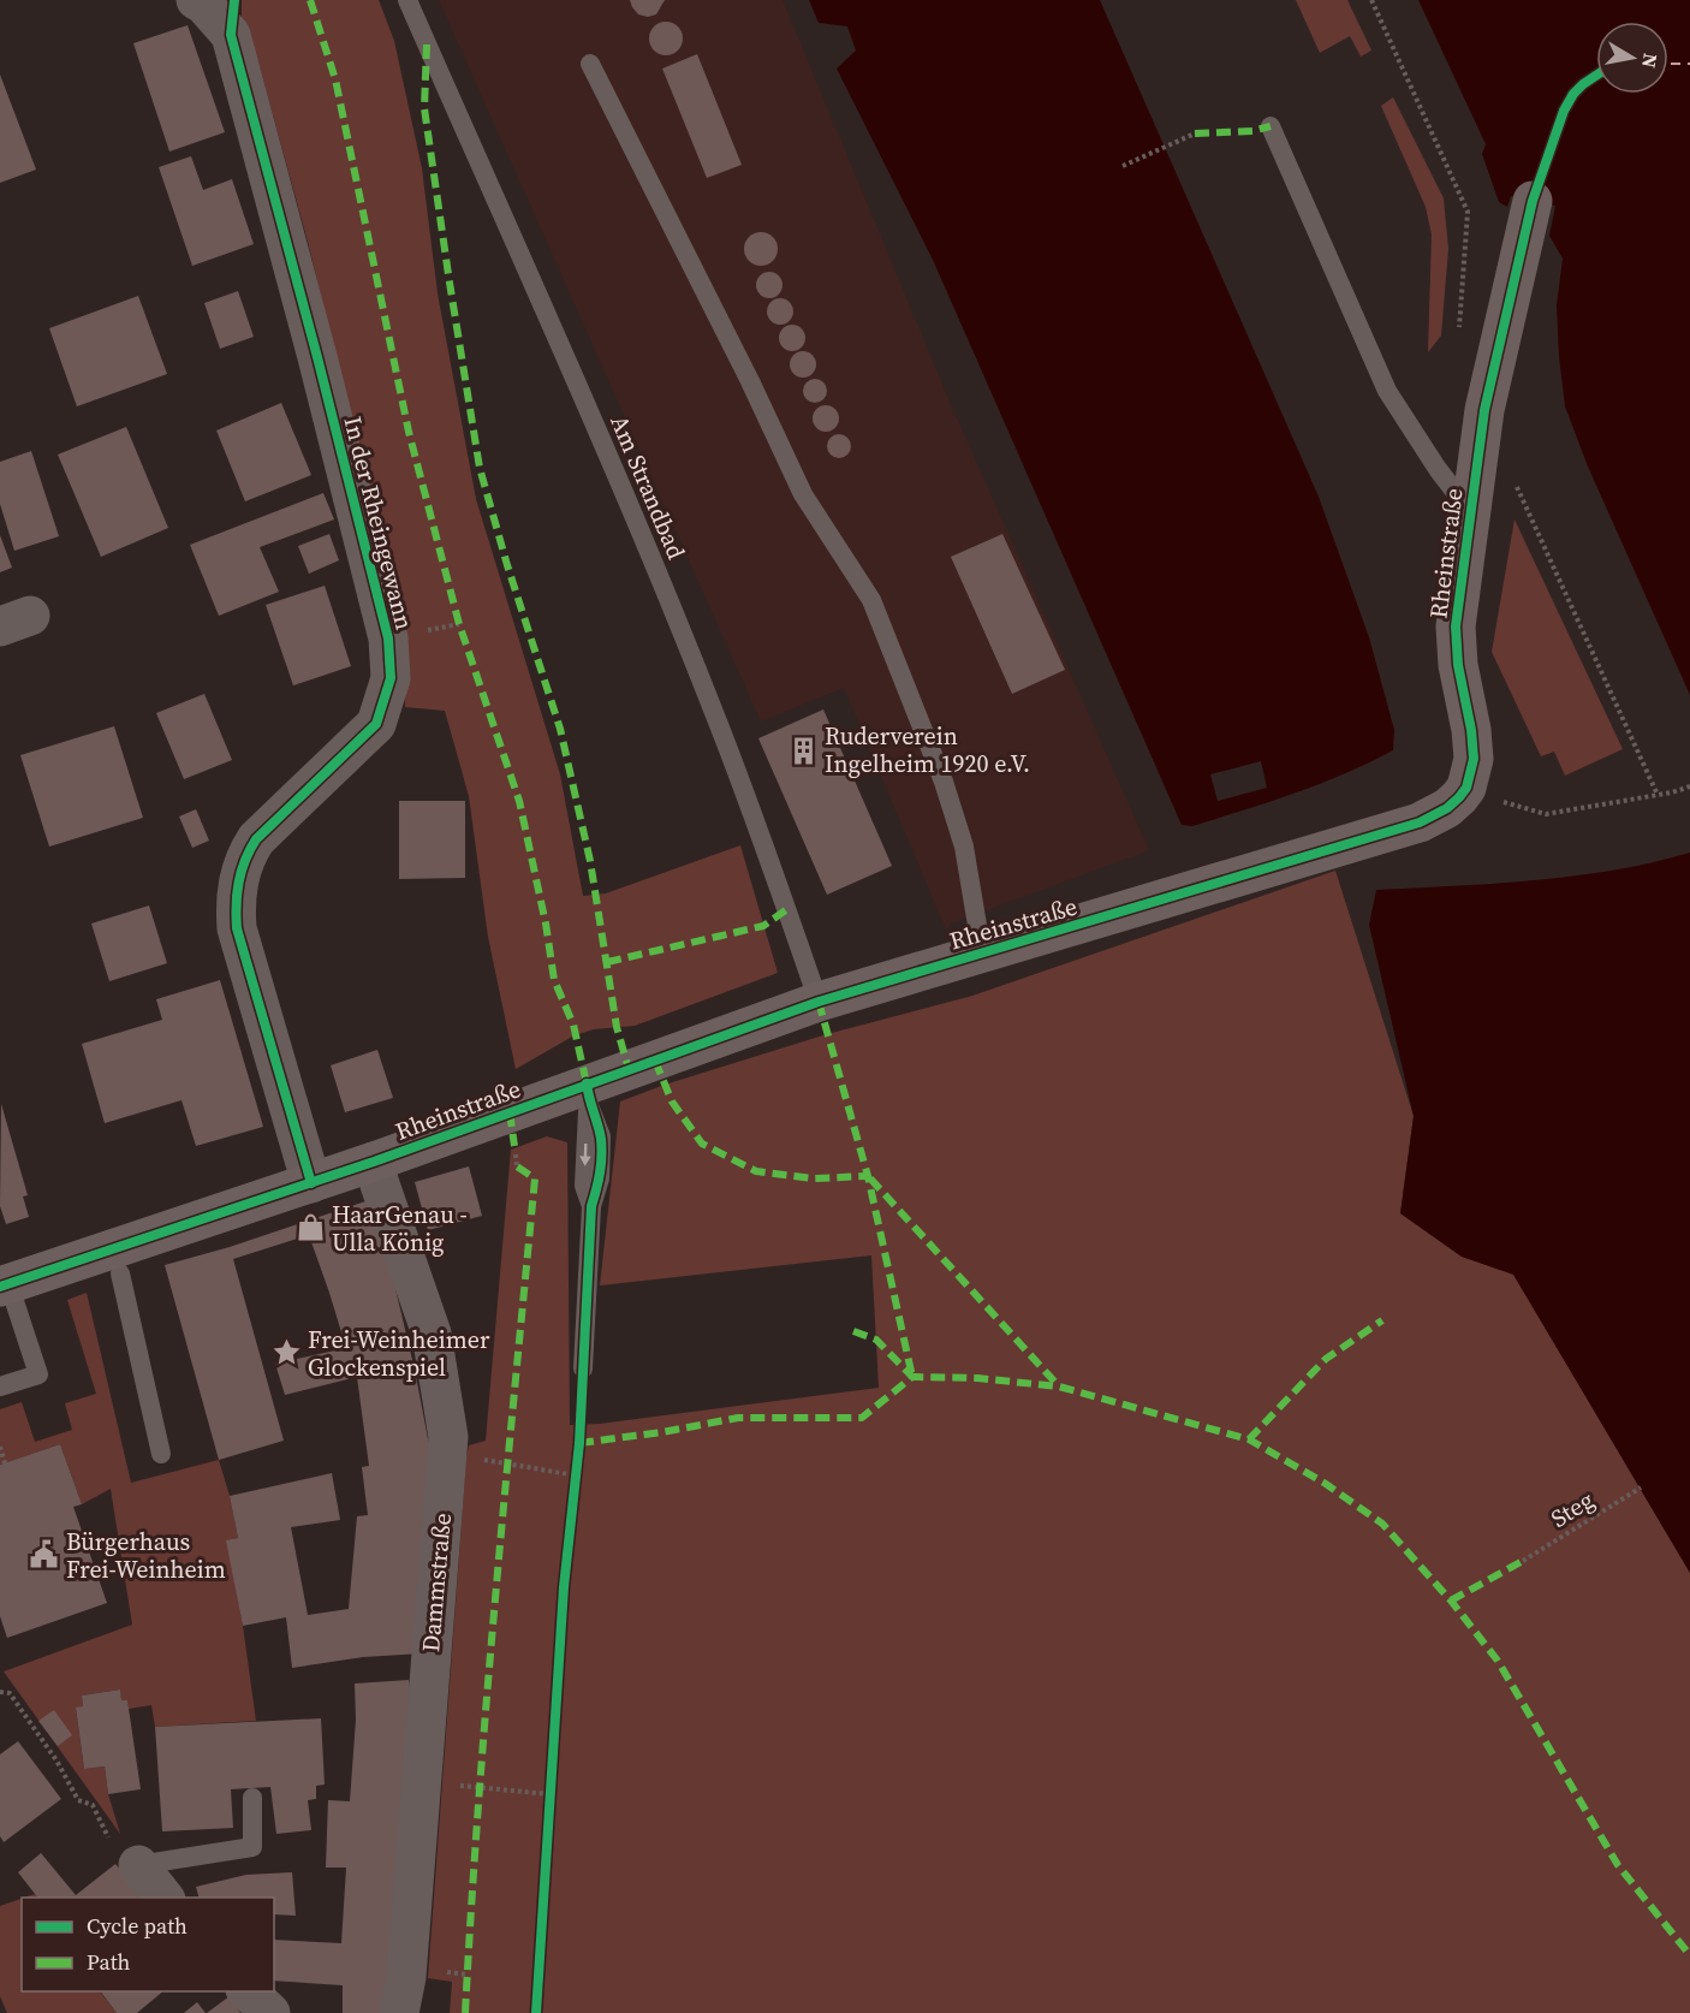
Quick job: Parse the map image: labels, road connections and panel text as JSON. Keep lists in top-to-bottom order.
{
  "streets": {
    "street": ["In der Rheingewann", "Rheinstraße", "Dammstraße"],
    "lane": ["Am Strandbad"],
    "path": ["Steg"]
  },
  "crossings": [
    ["Am Strandbad", "Rheinstraße"],
    ["In der Rheingewann", "Rheinstraße"],
    ["Rheinstraße", "Dammstraße"]
  ],
  "places": {
    "building": ["Ruderverein Ingelheim 1920 e.V."],
    "shop": ["HaarGenau - Ulla König"],
    "place": ["Frei-Weinheimer Glockenspiel"],
    "public building": ["Bürgerhaus Frei-Weinheim"]
  },
  "legend": ["Cycle path", "Path"],
  "north": "right"
}
